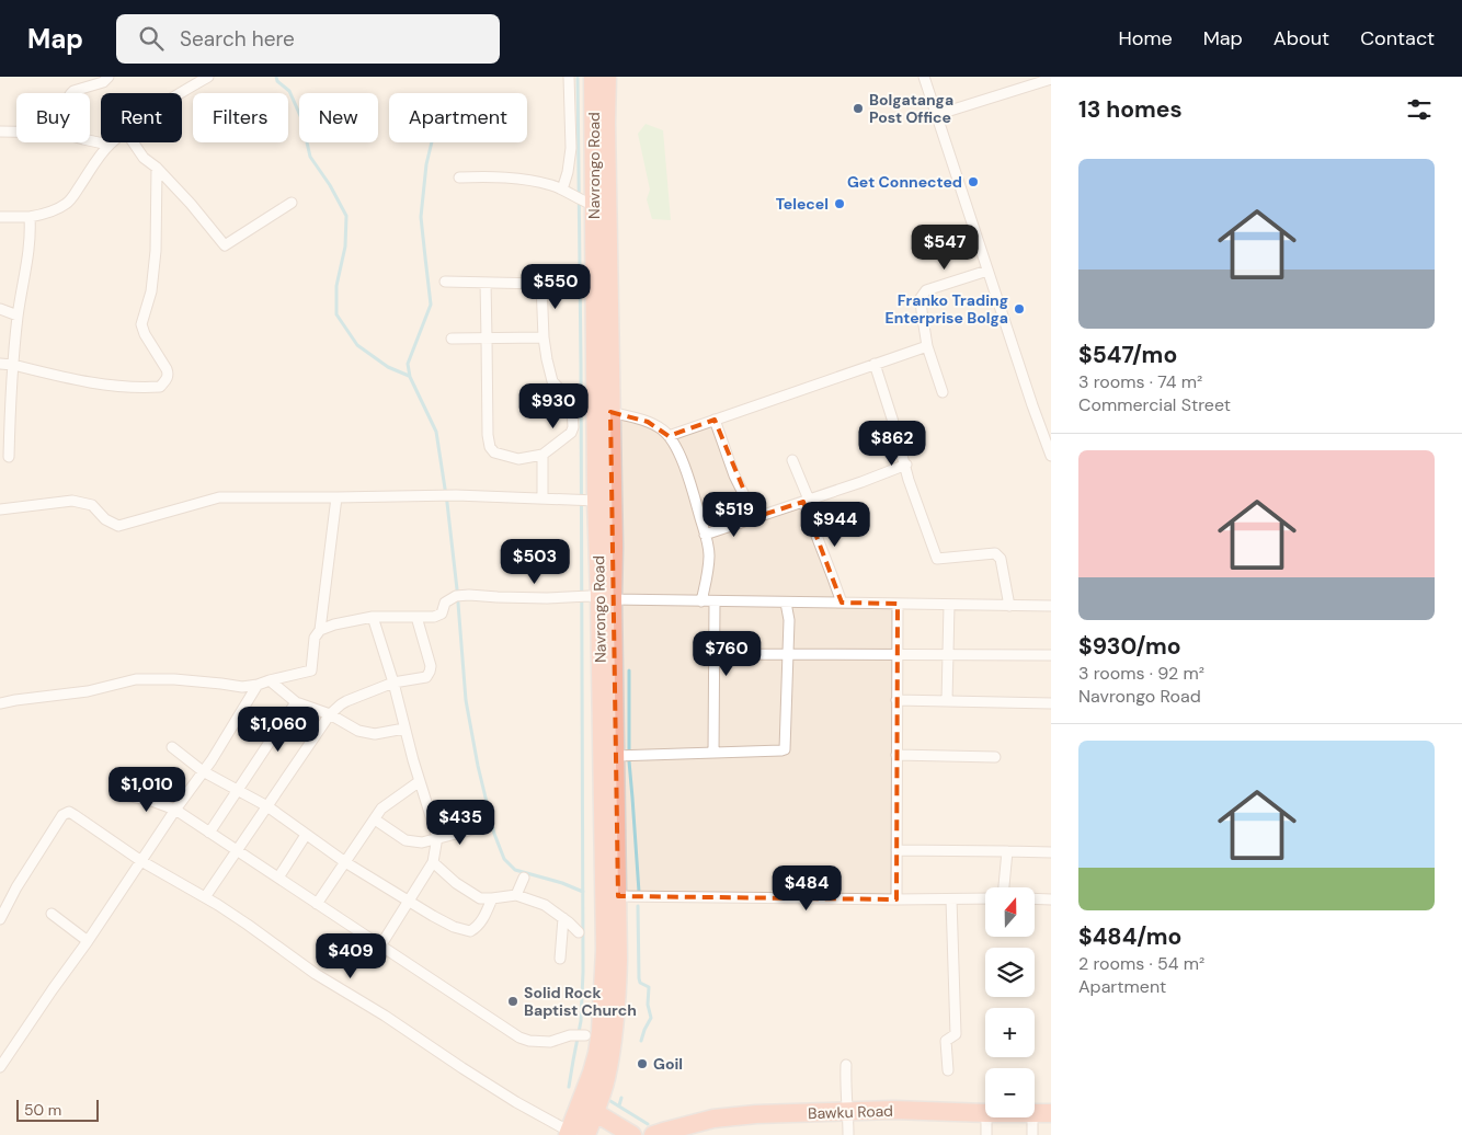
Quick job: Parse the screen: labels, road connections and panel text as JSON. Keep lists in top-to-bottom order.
{
  "streets": {
    "highway": ["Navrongo Road", "Bawku Road"]
  },
  "places": [
    "Bolgatanga Post Office",
    "Get Connected",
    "Telecel",
    "Franko Trading Enterprise Bolga",
    "Solid Rock Baptist Church",
    "Goil"
  ],
  "scale_bar": "50 m",
  "north": "top",
  "page": {
    "header": "Map",
    "search": "Search here",
    "nav": [
      "Home",
      "Map",
      "About",
      "Contact"
    ],
    "heading": "13 homes",
    "chip": [
      "Buy",
      "Rent",
      "Filters",
      "New",
      "Apartment"
    ],
    "list": [
      {
        "name": "$547/mo",
        "note": "3 rooms · 74 m² · Commercial Street"
      },
      {
        "name": "$930/mo",
        "note": "3 rooms · 92 m² · Navrongo Road"
      },
      {
        "name": "$484/mo",
        "note": "2 rooms · 54 m² · Apartment"
      }
    ],
    "price": [
      "$547",
      "$550",
      "$930",
      "$862",
      "$519",
      "$944",
      "$503",
      "$760",
      "$1,060",
      "$1,010",
      "$435",
      "$484",
      "$409"
    ],
    "map_buttons": ["+", "−"],
    "scale": "50 m"
  }
}
